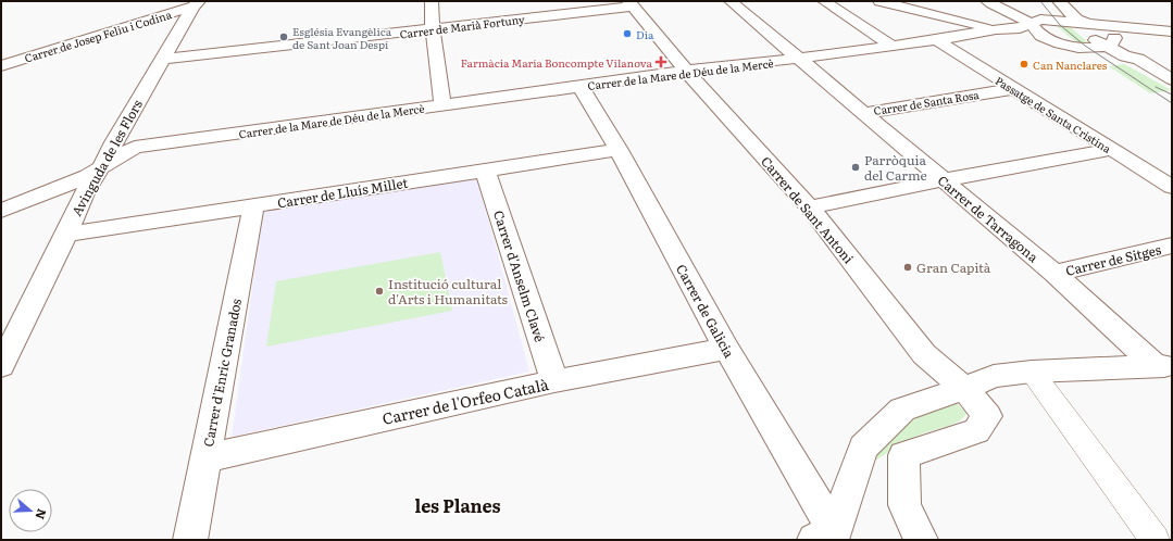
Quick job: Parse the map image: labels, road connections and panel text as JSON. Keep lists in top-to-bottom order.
{
  "streets": {
    "street": [
      "Carrer de Marià Fortuny",
      "Carrer de Josep Feliu i Codina",
      "Carrer de la Mare de Déu de la Mercè",
      "Carrer de Santa Rosa",
      "Passatge de Santa Cristina",
      "Avinguda de les Flors",
      "Carrer de Lluís Millet",
      "Carrer de Sant Antoni",
      "Carrer de Tarragona",
      "Carrer de Sitges",
      "Carrer d'Anselm Clavé",
      "Carrer de Galicia",
      "Carrer d'Enric Granados",
      "Carrer de l'Orfeo Català"
    ]
  },
  "crossings": [
    ["Carrer de Marià Fortuny", "Avinguda de les Flors"],
    ["Carrer de Marià Fortuny", "Carrer de Sant Antoni"],
    ["Carrer de Josep Feliu i Codina", "Avinguda de les Flors"],
    ["Carrer de la Mare de Déu de la Mercè", "Passatge de Santa Cristina"],
    ["Carrer de la Mare de Déu de la Mercè", "Avinguda de les Flors"],
    ["Carrer de la Mare de Déu de la Mercè", "Carrer de Sant Antoni"],
    ["Carrer de la Mare de Déu de la Mercè", "Carrer de Tarragona"],
    ["Carrer de la Mare de Déu de la Mercè", "Carrer de Galicia"],
    ["Carrer de Santa Rosa", "Passatge de Santa Cristina"],
    ["Carrer de Santa Rosa", "Carrer de Tarragona"],
    ["Avinguda de les Flors", "Carrer de Lluís Millet"],
    ["Carrer de Lluís Millet", "Carrer d'Anselm Clavé"],
    ["Carrer de Lluís Millet", "Carrer de Galicia"],
    ["Carrer de Lluís Millet", "Carrer d'Enric Granados"],
    ["Carrer de Tarragona", "Carrer de Sitges"],
    ["Carrer d'Anselm Clavé", "Carrer de l'Orfeo Català"],
    ["Carrer de Galicia", "Carrer de l'Orfeo Català"],
    ["Carrer d'Enric Granados", "Carrer de l'Orfeo Català"]
  ],
  "districts": ["les Planes"],
  "places": {
    "other": [
      "Dia",
      "Església Evangèlica de Sant Joan Despí",
      "Can Nanclares",
      "Parròquia del Carme",
      "Gran Capità",
      "Institució cultural d'Arts i Humanitats"
    ],
    "health": ["Farmàcia María Boncompte Vilanova"]
  },
  "north": "right"
}
